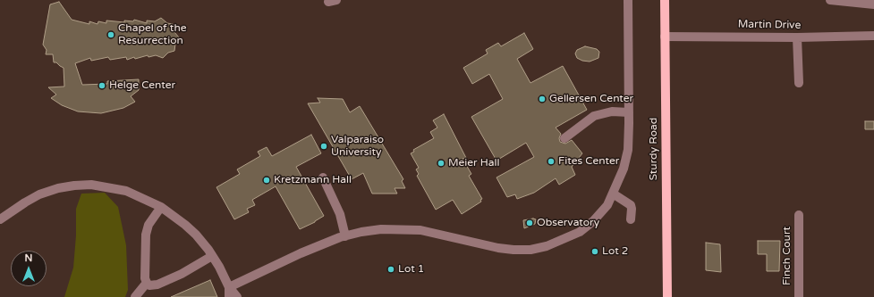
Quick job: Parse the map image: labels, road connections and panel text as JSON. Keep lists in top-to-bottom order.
{
  "streets": {
    "main road": ["Sturdy Road"],
    "street": ["Martin Drive", "Finch Court"]
  },
  "crossings": [
    ["Martin Drive", "Sturdy Road"]
  ],
  "places": [
    "Chapel of the Resurrection",
    "Helge Center",
    "Gellersen Center",
    "Valparaiso University",
    "Fites Center",
    "Meier Hall",
    "Kretzmann Hall",
    "Observatory",
    "Lot 2",
    "Lot 1"
  ],
  "north": "top"
}
